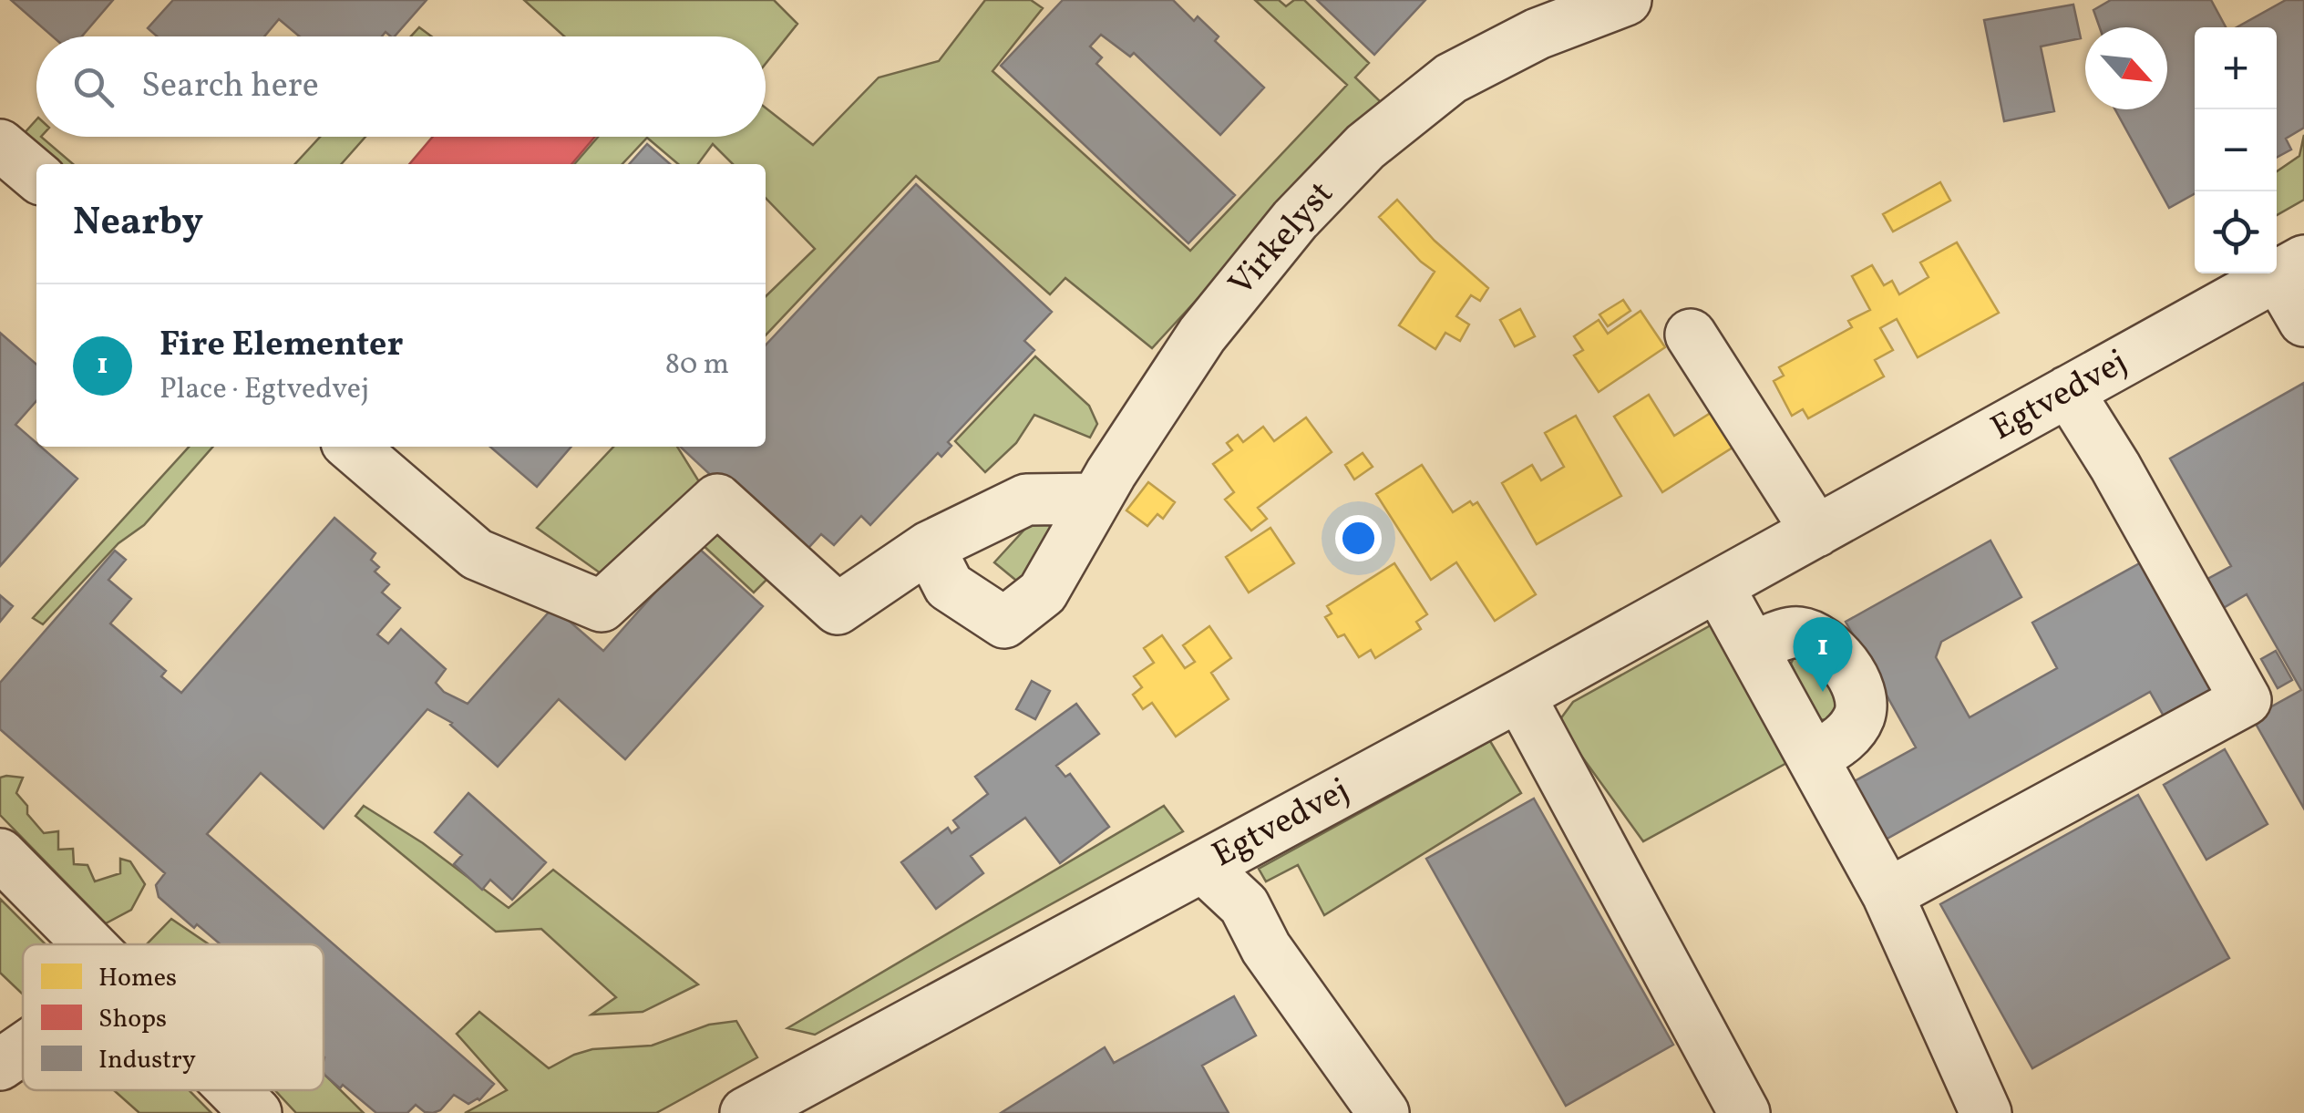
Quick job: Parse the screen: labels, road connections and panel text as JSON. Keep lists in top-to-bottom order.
{
  "streets": {
    "street": ["Virkelyst", "Egtvedvej"]
  },
  "legend": ["Homes", "Shops", "Industry"],
  "north": "bottom right",
  "page": {
    "map_buttons": ["+", "−"],
    "search": "Search here",
    "heading": "Nearby",
    "list": [
      {
        "mark": "1",
        "name": "Fire Elementer",
        "note": "Place · Egtvedvej",
        "value": "80 m"
      }
    ],
    "pins": "1"
  }
}
